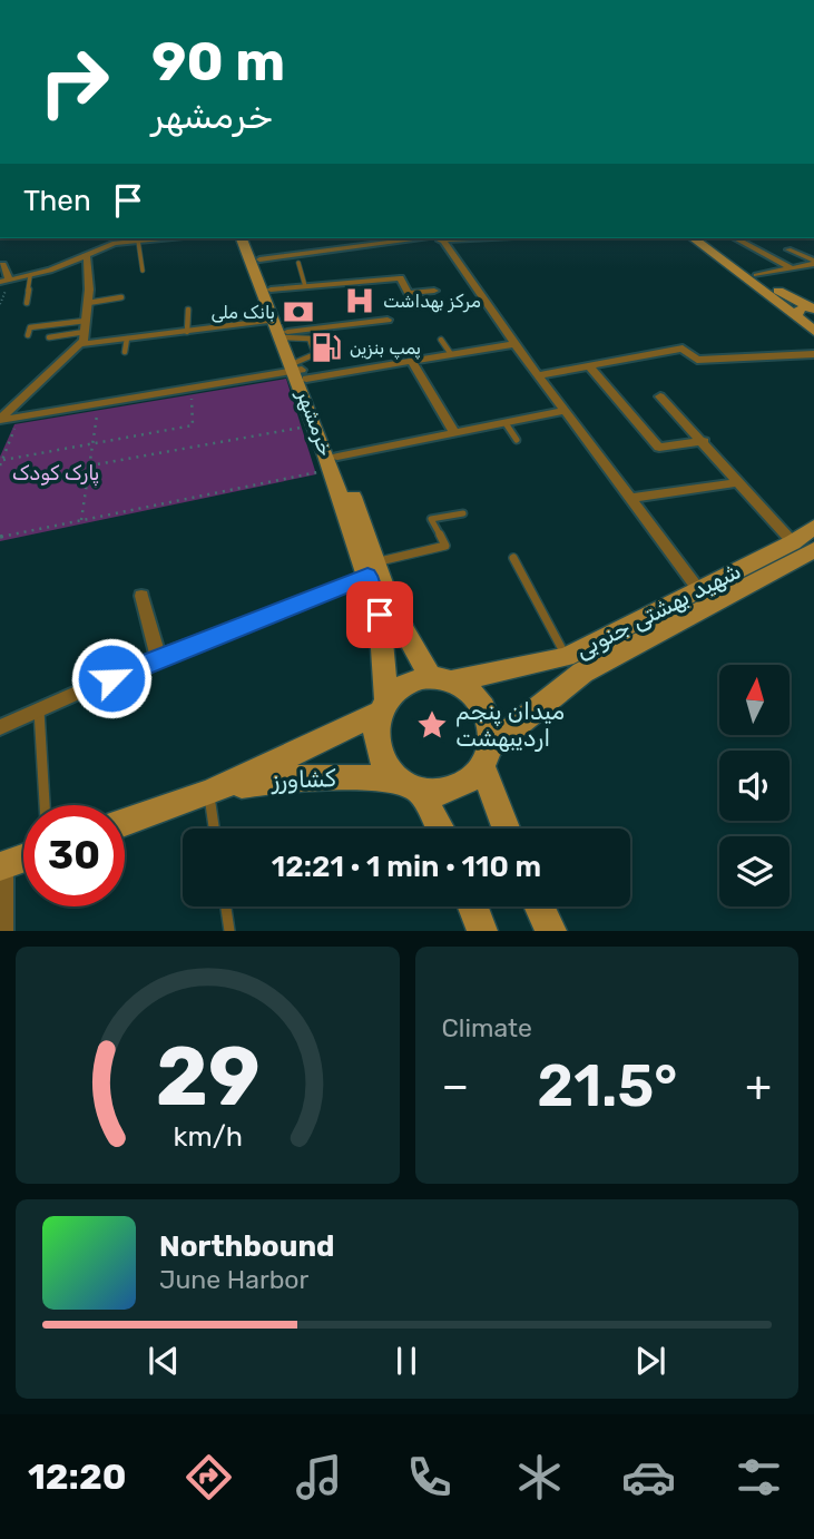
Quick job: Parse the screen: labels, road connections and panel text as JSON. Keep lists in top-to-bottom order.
{
  "streets": {
    "main road": ["خرمشهر", "شهید بهشتی جنوبی", "کشاورز"]
  },
  "crossings": [
    ["شهید بهشتی جنوبی", "کشاورز"]
  ],
  "parks": ["پارک کودک"],
  "places": {
    "hospital": ["مرکز بهداشت"],
    "bank": ["بانک ملی"],
    "fuel station": ["پمپ بنزین"],
    "place": ["میدان پنجم اردیبهشت"]
  },
  "north": "top",
  "page": {
    "turn": ["90 m", "خرمشهر"],
    "then": "Then",
    "limit": "30",
    "trip": "12:21 · 1 min · 110 m",
    "tile": "Climate",
    "heat": ["−", "21.5°", "+"],
    "song": ["Northbound", "June Harbor"],
    "tabs": "12:20",
    "gauge": ["29", "km/h"]
  }
}
